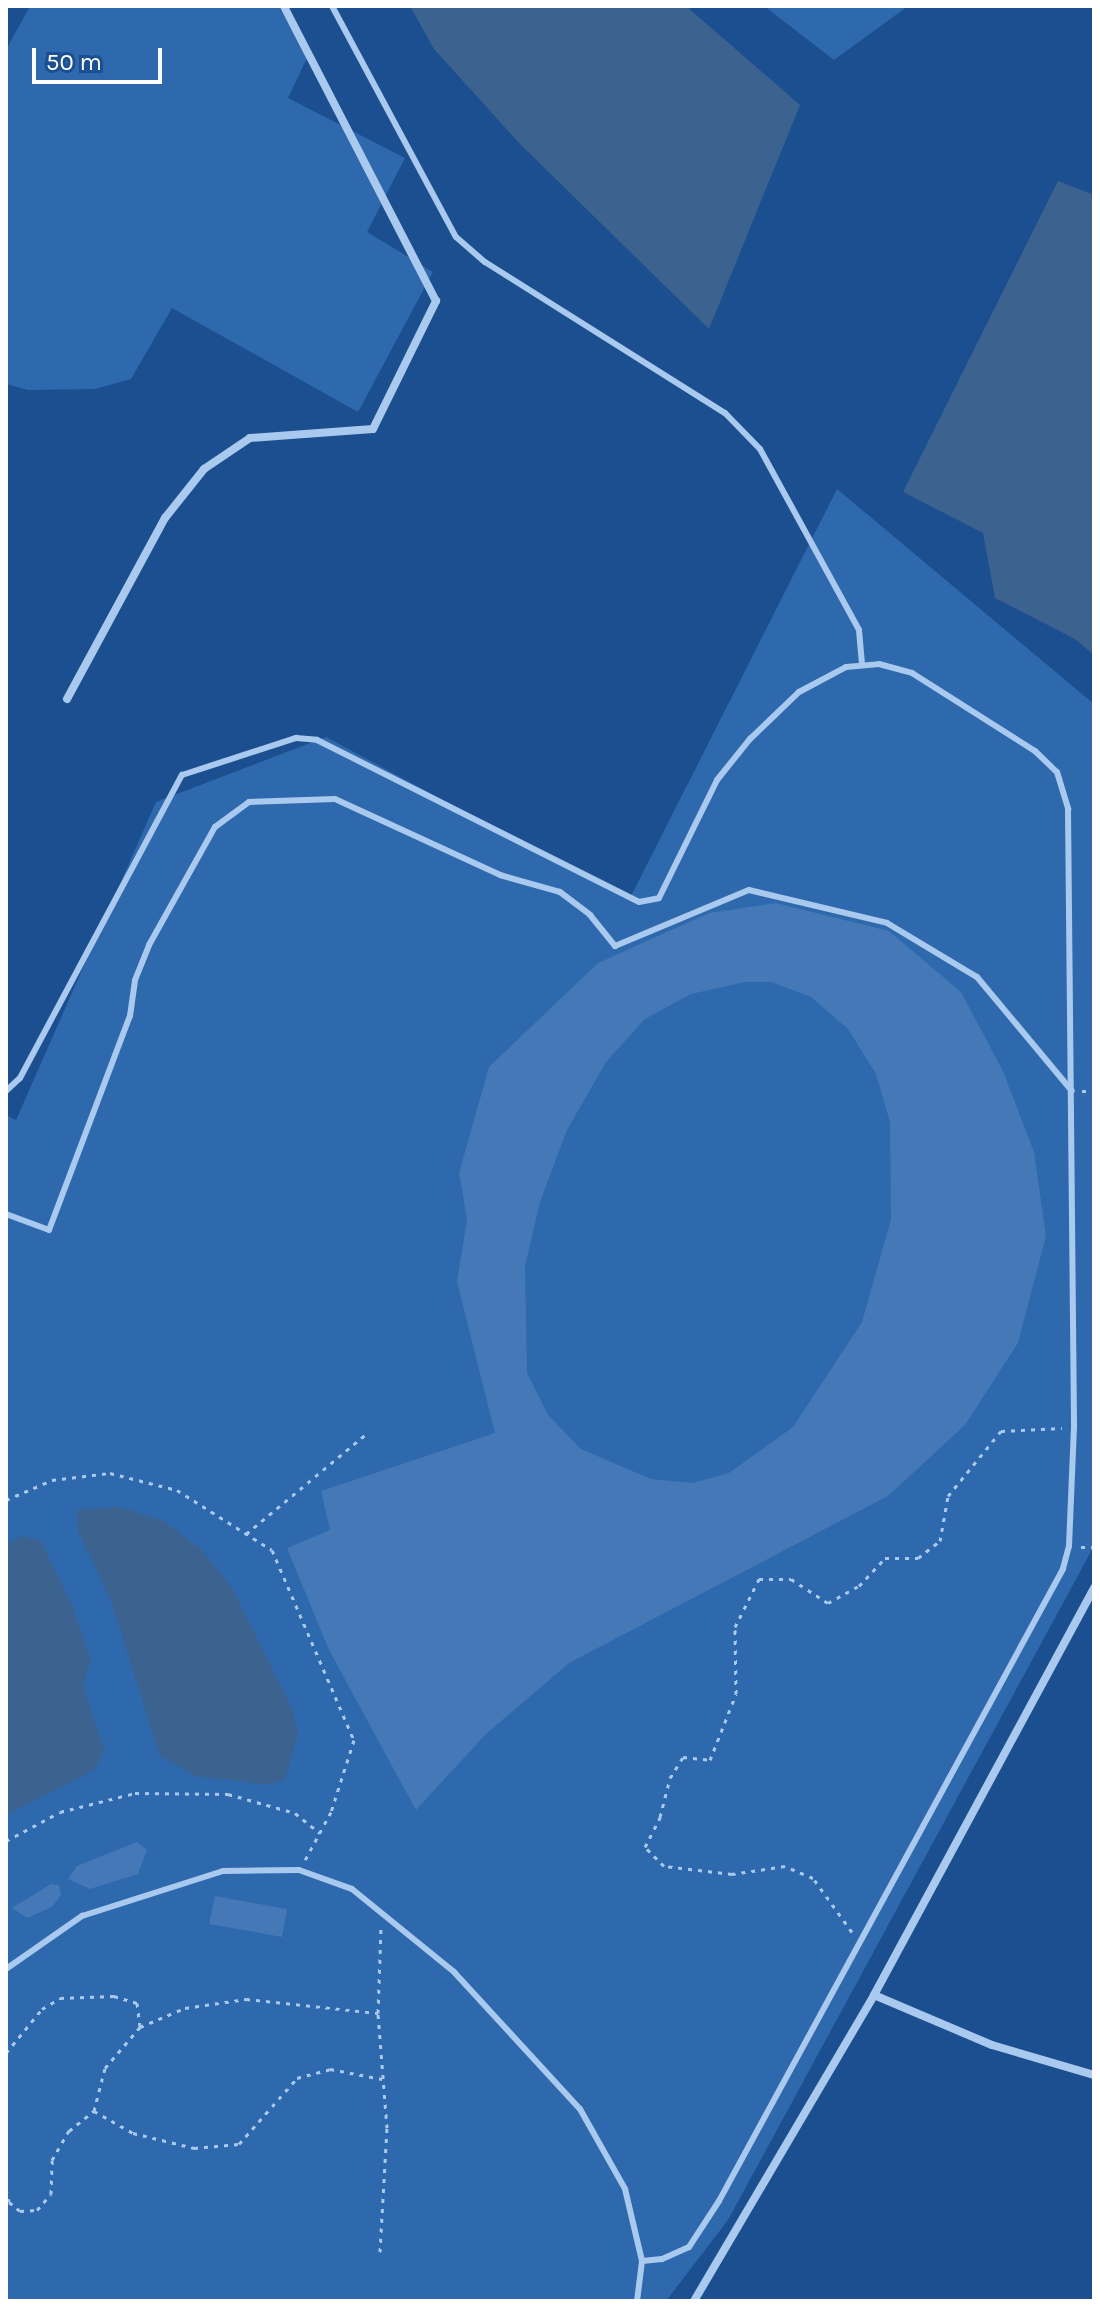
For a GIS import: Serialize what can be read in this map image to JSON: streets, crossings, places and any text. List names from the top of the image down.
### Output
{
  "scale_bar": "50 m"
}
